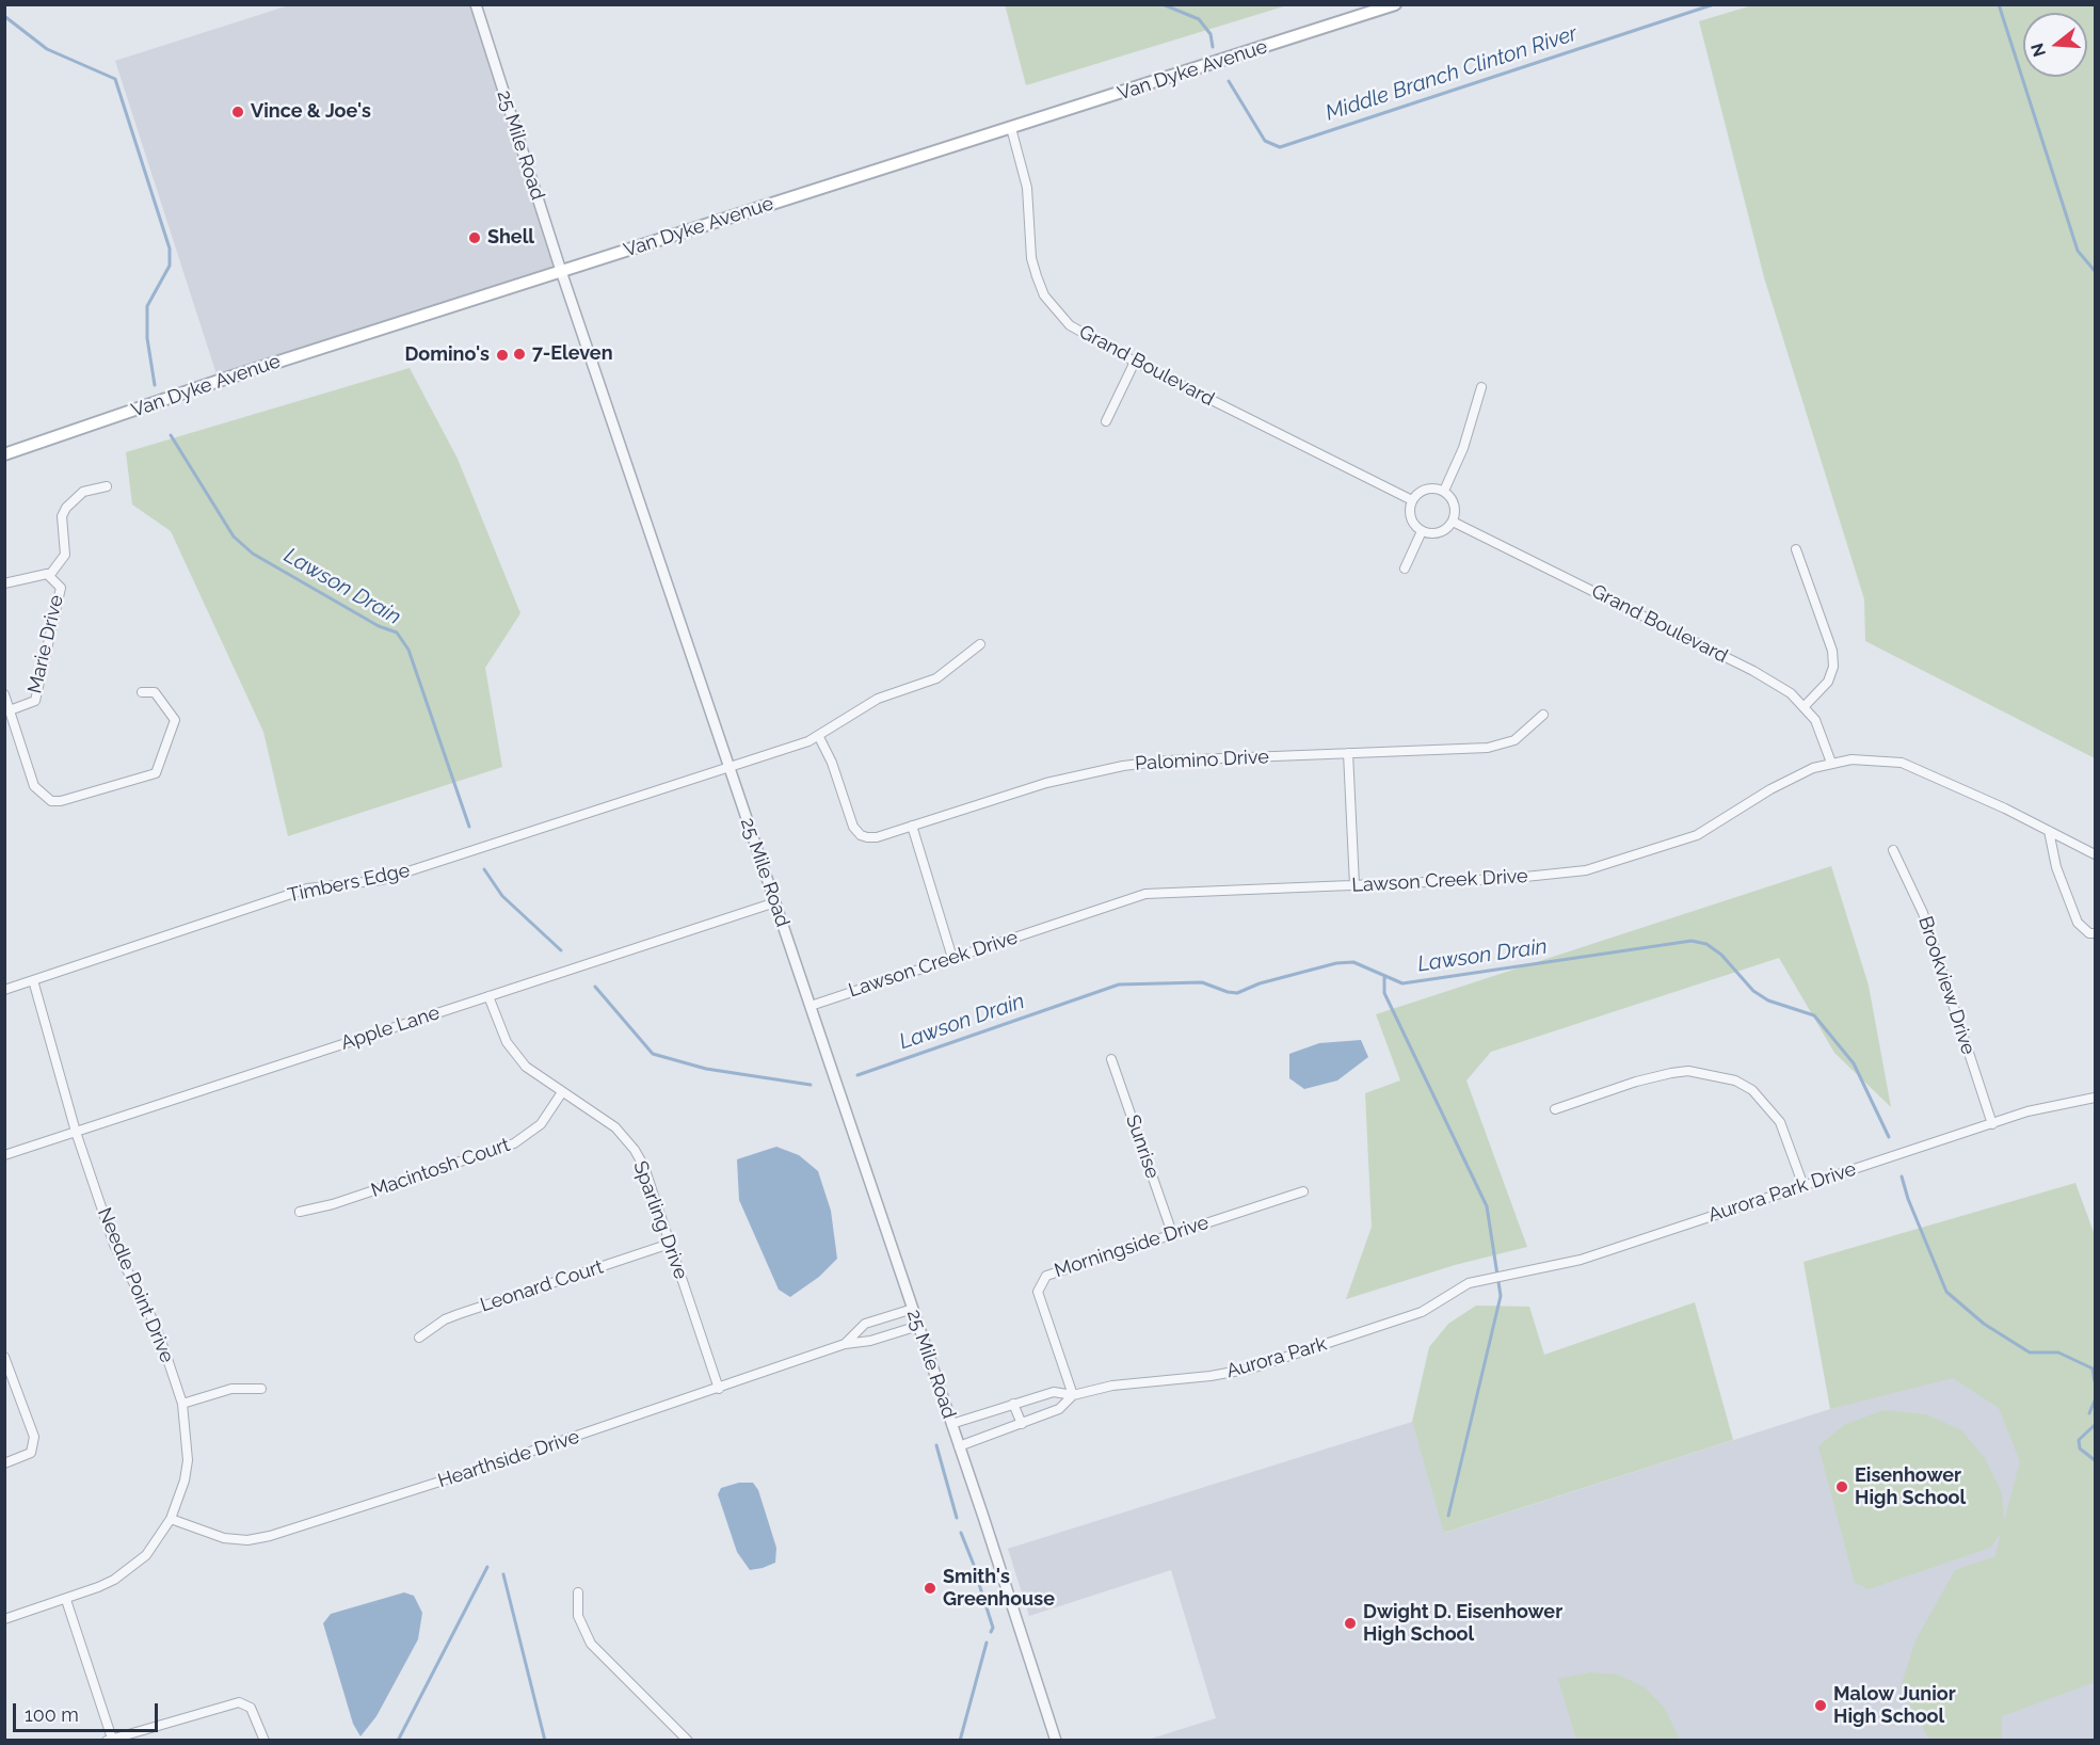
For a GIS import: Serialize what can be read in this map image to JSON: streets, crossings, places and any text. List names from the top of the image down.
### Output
{
  "streets": {
    "main road": ["Van Dyke Avenue"],
    "street": [
      "25 Mile Road",
      "Grand Boulevard",
      "Marie Drive",
      "Palomino Drive",
      "Lawson Creek Drive",
      "Timbers Edge",
      "Brookview Drive",
      "Apple Lane",
      "Sunrise",
      "Macintosh Court",
      "Aurora Park Drive",
      "Sparling Drive",
      "Morningside Drive",
      "Needle Point Drive",
      "Leonard Court",
      "Aurora Park",
      "Hearthside Drive"
    ]
  },
  "crossings": [
    ["Van Dyke Avenue", "25 Mile Road"],
    ["Van Dyke Avenue", "Grand Boulevard"],
    ["25 Mile Road", "Lawson Creek Drive"],
    ["25 Mile Road", "Timbers Edge"],
    ["25 Mile Road", "Apple Lane"],
    ["25 Mile Road", "Aurora Park"],
    ["25 Mile Road", "Hearthside Drive"],
    ["Grand Boulevard", "Lawson Creek Drive"],
    ["Palomino Drive", "Timbers Edge"],
    ["Timbers Edge", "Needle Point Drive"],
    ["Brookview Drive", "Aurora Park Drive"],
    ["Apple Lane", "Sparling Drive"],
    ["Apple Lane", "Needle Point Drive"],
    ["Sunrise", "Morningside Drive"],
    ["Macintosh Court", "Sparling Drive"],
    ["Aurora Park Drive", "Aurora Park"],
    ["Sparling Drive", "Leonard Court"],
    ["Sparling Drive", "Hearthside Drive"],
    ["Morningside Drive", "Aurora Park"],
    ["Needle Point Drive", "Hearthside Drive"]
  ],
  "water": ["Middle Branch Clinton River", "Lawson Drain"],
  "places": [
    "Vince & Joe's",
    "Shell",
    "7-Eleven",
    "Domino's",
    "Eisenhower High School",
    "Smith's Greenhouse",
    "Dwight D. Eisenhower High School",
    "Malow Junior High School"
  ],
  "scale_bar": "100 m",
  "north": "left"
}
